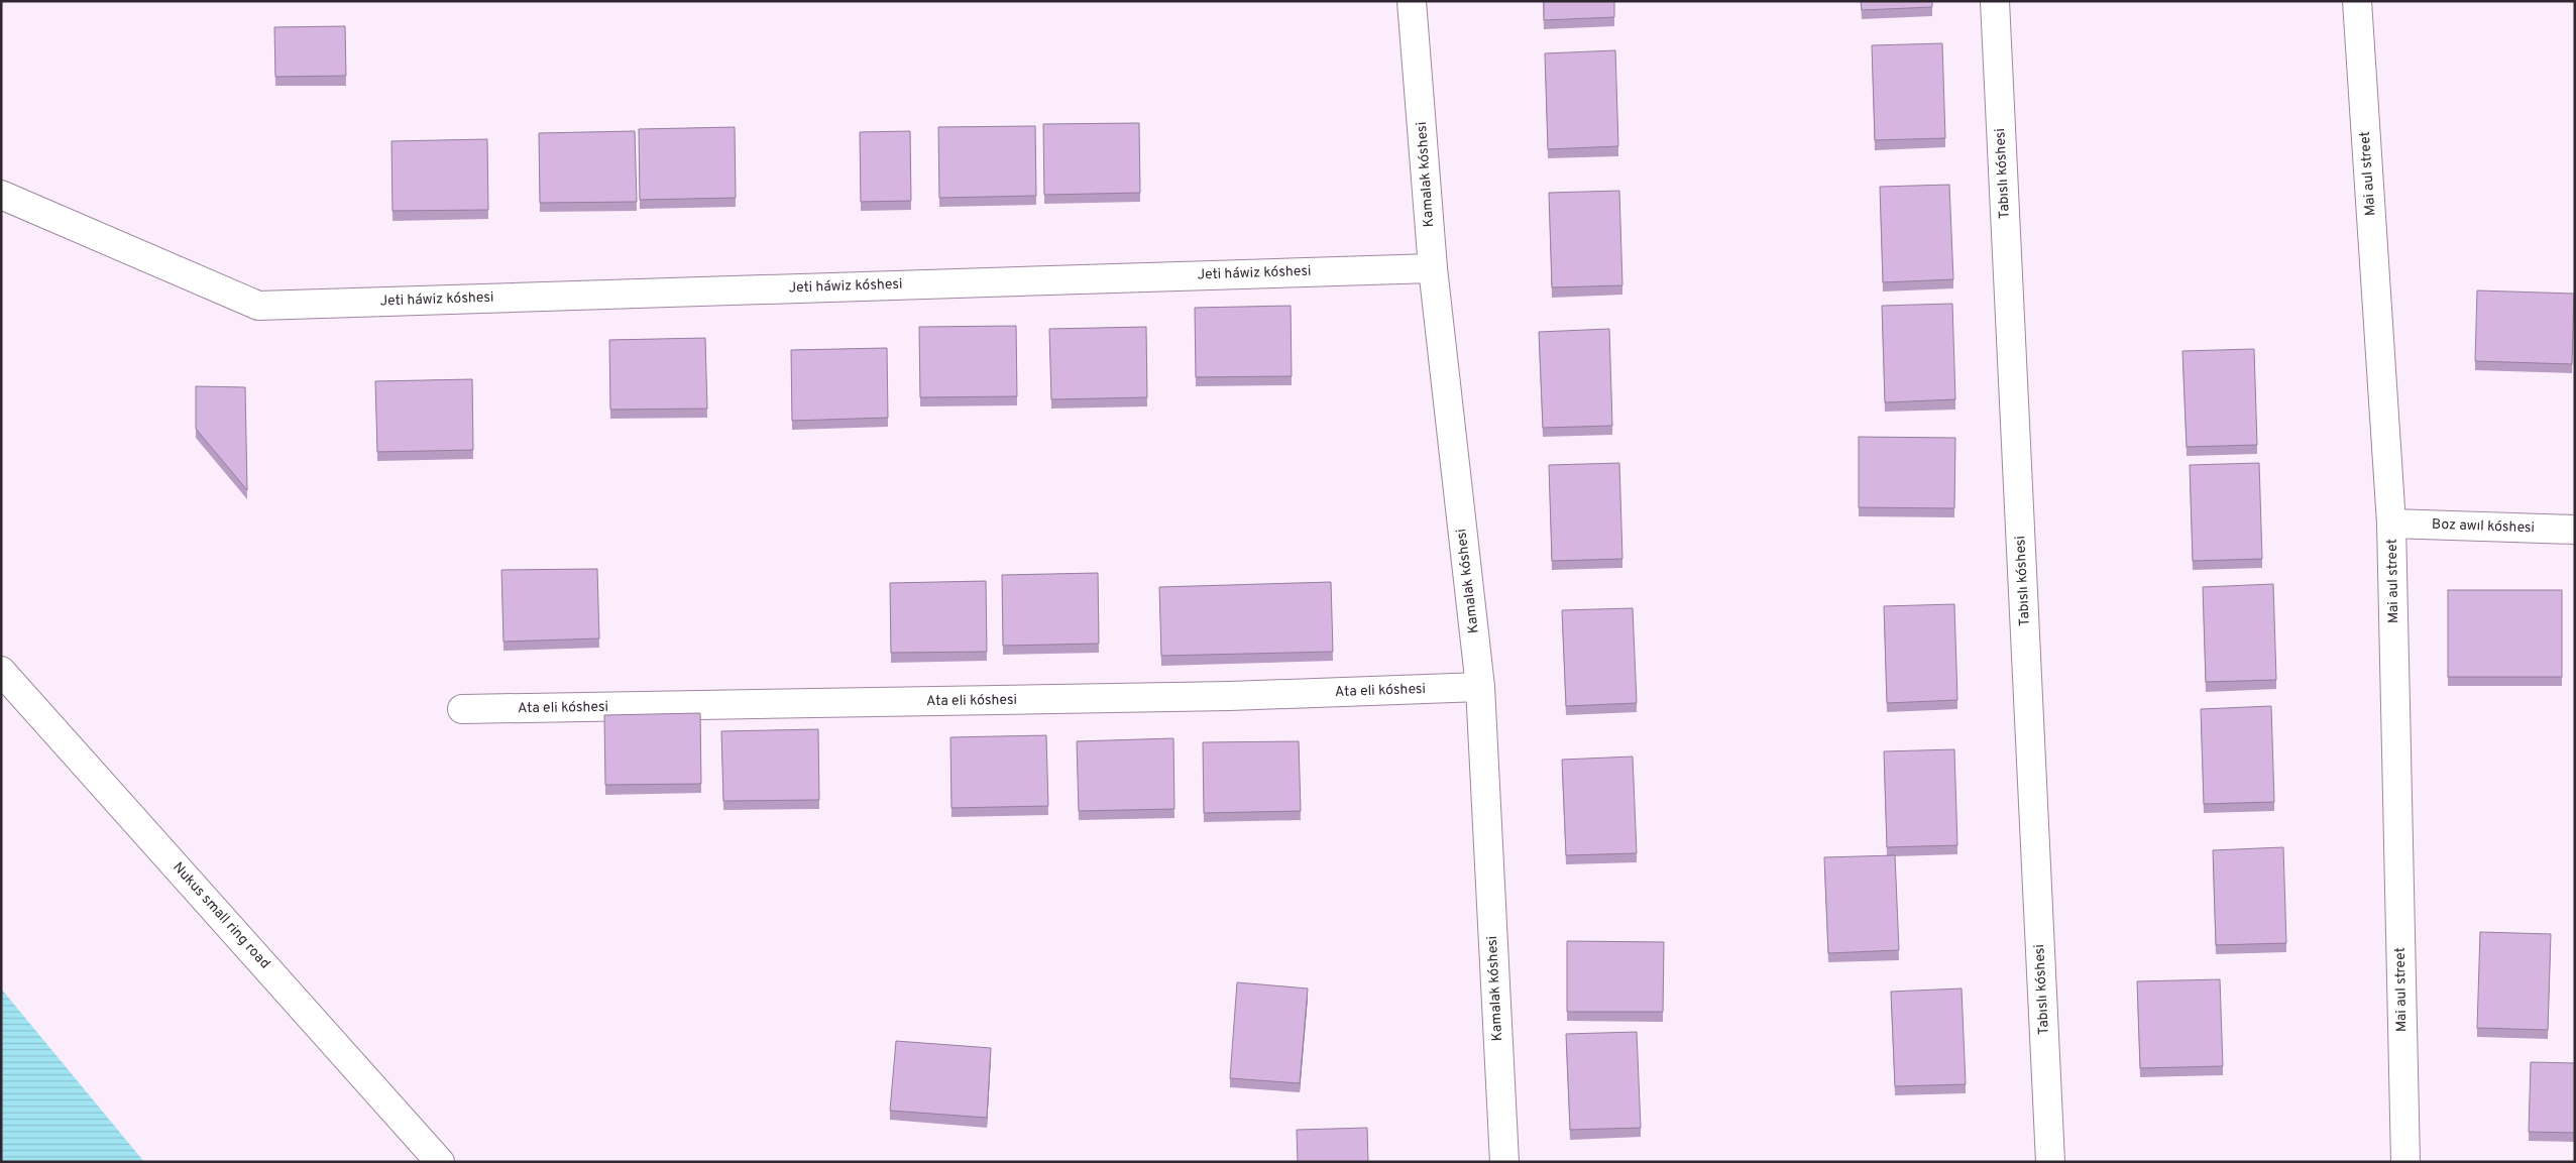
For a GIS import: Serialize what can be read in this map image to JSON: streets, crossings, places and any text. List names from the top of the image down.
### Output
{
  "streets": {
    "street": [
      "Tabıslı kóshesi",
      "Mai aul street",
      "Kamalak kóshesi",
      "Jeti háwiz kóshesi",
      "Boz awıl kóshesi",
      "Ata eli kóshesi",
      "Nukus small ring road"
    ]
  },
  "crossings": [
    ["Mai aul street", "Boz awıl kóshesi"],
    ["Kamalak kóshesi", "Jeti háwiz kóshesi"],
    ["Kamalak kóshesi", "Ata eli kóshesi"]
  ]
}
